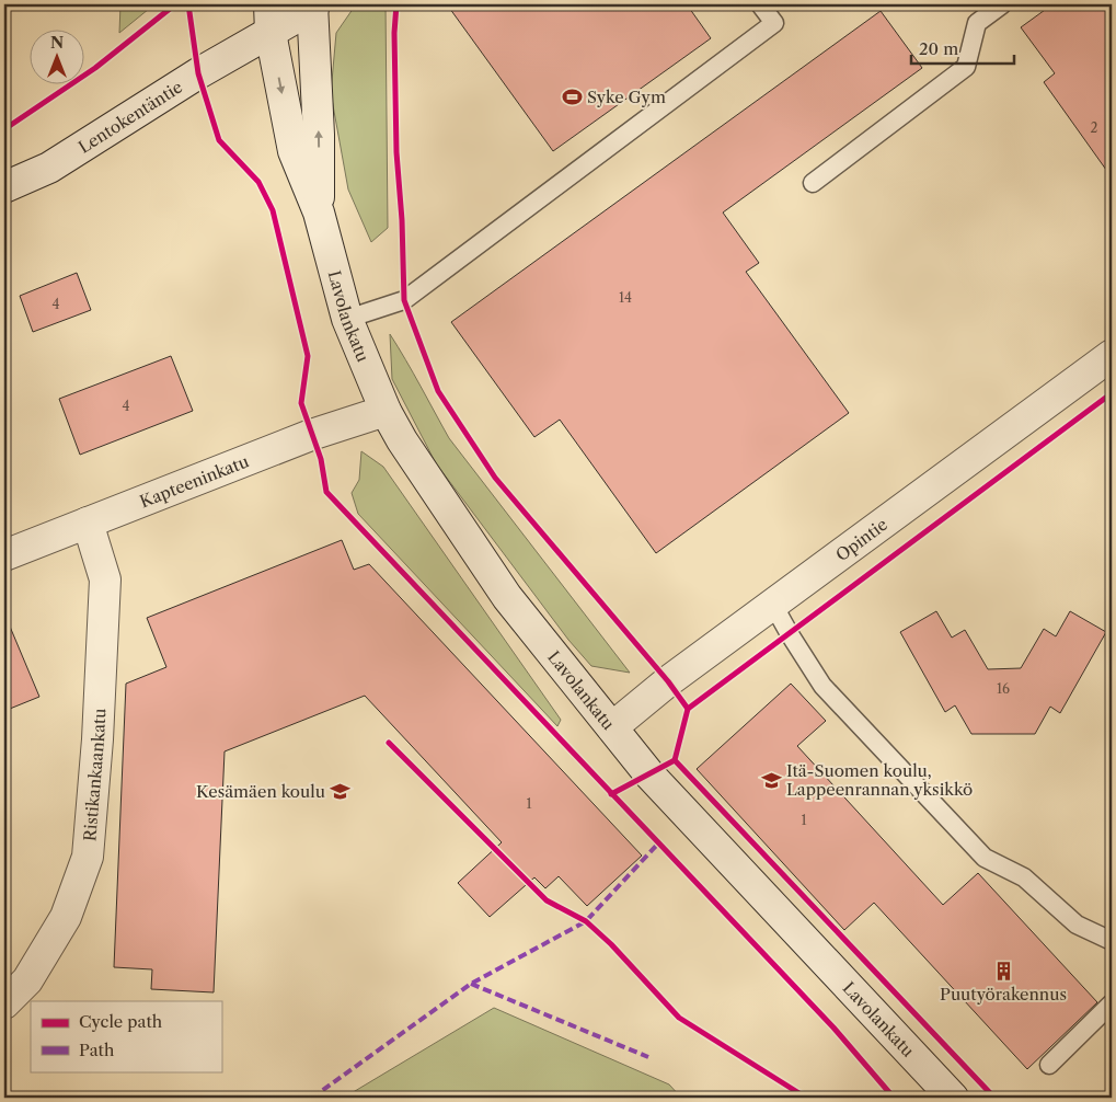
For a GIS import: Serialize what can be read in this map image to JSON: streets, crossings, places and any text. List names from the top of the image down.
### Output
{
  "streets": {
    "street": [
      "Lentokentäntie",
      "Lavolankatu",
      "Kapteeninkatu",
      "Opintie",
      "Ristikankaankatu"
    ]
  },
  "crossings": [
    ["Lentokentäntie", "Lavolankatu"],
    ["Lavolankatu", "Kapteeninkatu"],
    ["Lavolankatu", "Opintie"],
    ["Kapteeninkatu", "Ristikankaankatu"]
  ],
  "places": {
    "sports": ["Syke Gym"],
    "school or university": ["Itä-Suomen koulu, Lappeenrannan yksikkö", "Kesämäen koulu"],
    "building": ["Puutyörakennus"]
  },
  "house_numbers": [
    "2",
    "14",
    "4",
    "4",
    "16",
    "1",
    "1"
  ],
  "legend": ["Cycle path", "Path"],
  "scale_bar": "20 m",
  "north": "top"
}
